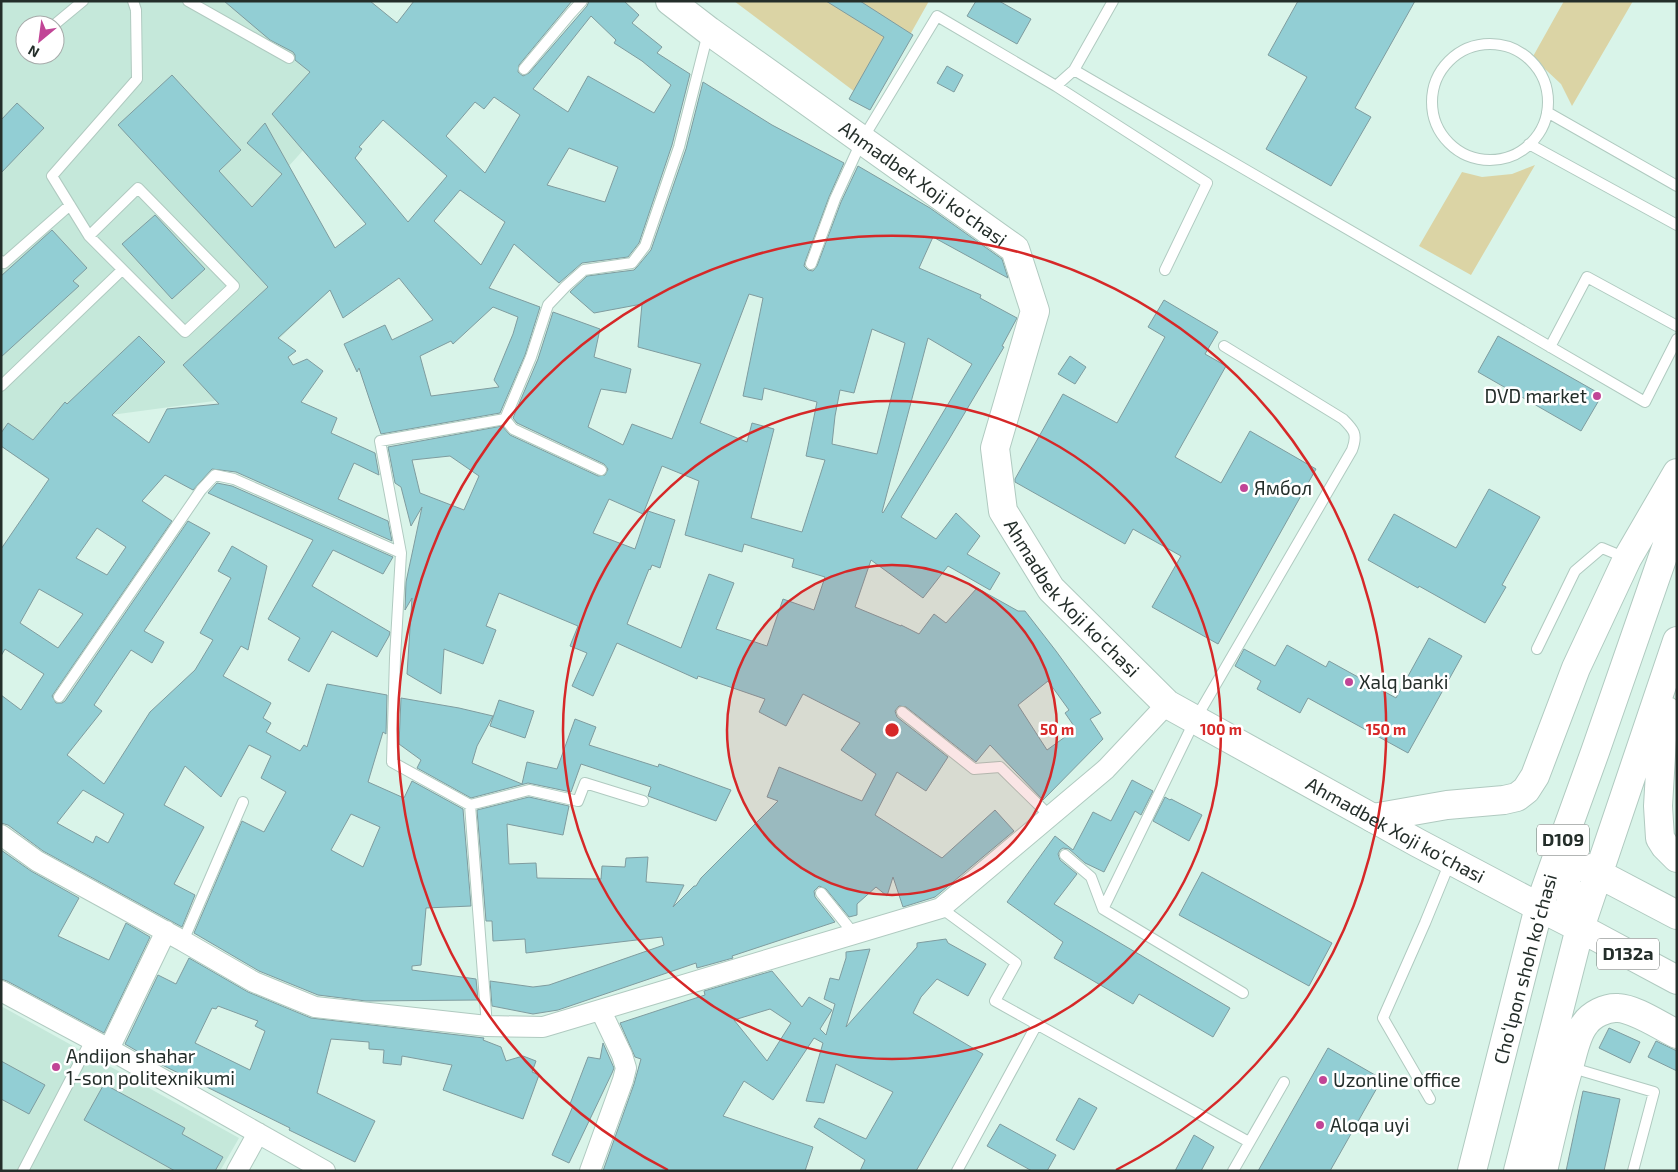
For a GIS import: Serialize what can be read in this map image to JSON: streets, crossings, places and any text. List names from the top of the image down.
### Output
{
  "streets": {
    "main road": [
      "Ahmadbek Xoji ko'chasi",
      "D109",
      "D132a",
      "Choʻlpon shoh koʻchasi"
    ]
  },
  "crossings": [
    ["Ahmadbek Xoji ko'chasi", "D109"],
    ["Ahmadbek Xoji ko'chasi", "D132a"],
    ["Ahmadbek Xoji ko'chasi", "Choʻlpon shoh koʻchasi"],
    ["D109", "D132a"]
  ],
  "places": [
    "DVD market",
    "Ямбол",
    "Xalq banki",
    "Andijon shahar 1-son politexnikumi",
    "Uzonline office",
    "Aloqa uyi"
  ],
  "north": "bottom left",
  "rings": ["50 m", "100 m", "150 m"]
}
